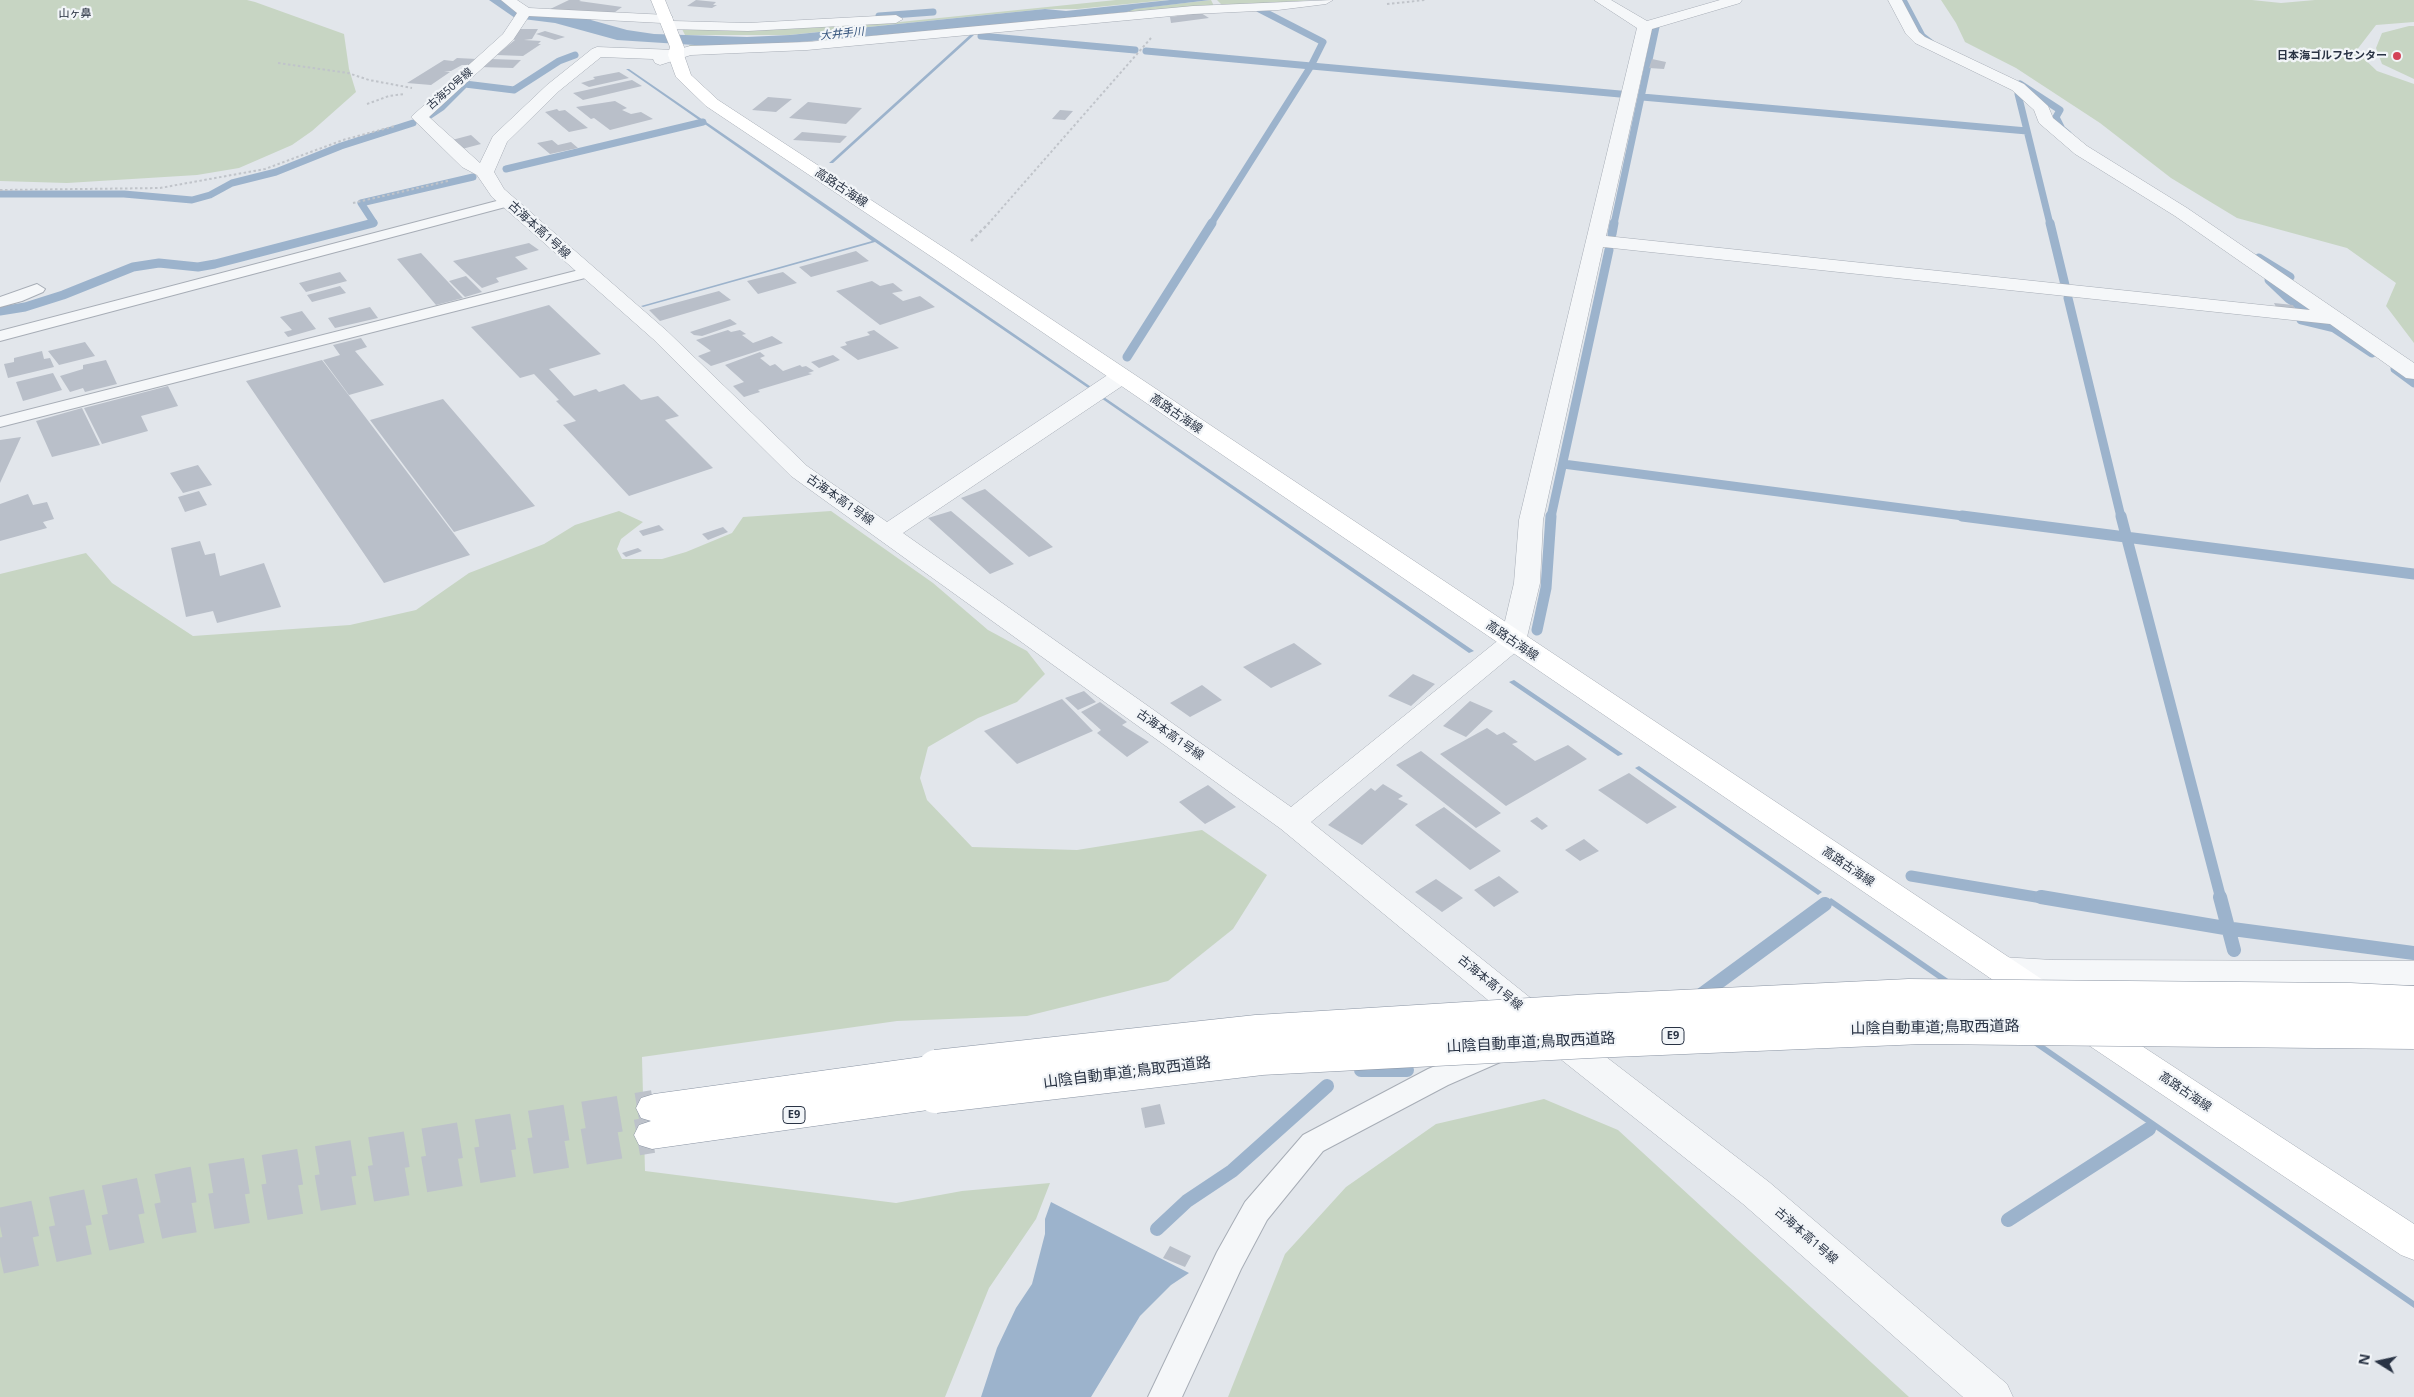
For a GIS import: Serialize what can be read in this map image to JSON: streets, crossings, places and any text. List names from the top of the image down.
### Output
{
  "streets": {
    "main road": ["高路古海線", "山陰自動車道;鳥取西道路", "E9"],
    "street": ["古海50号線", "古海本高1号線"]
  },
  "crossings": [
    ["古海50号線", "古海本高1号線"]
  ],
  "districts": ["山ヶ鼻"],
  "water": ["大井手川"],
  "places": ["日本海ゴルフセンター"],
  "north": "left"
}
